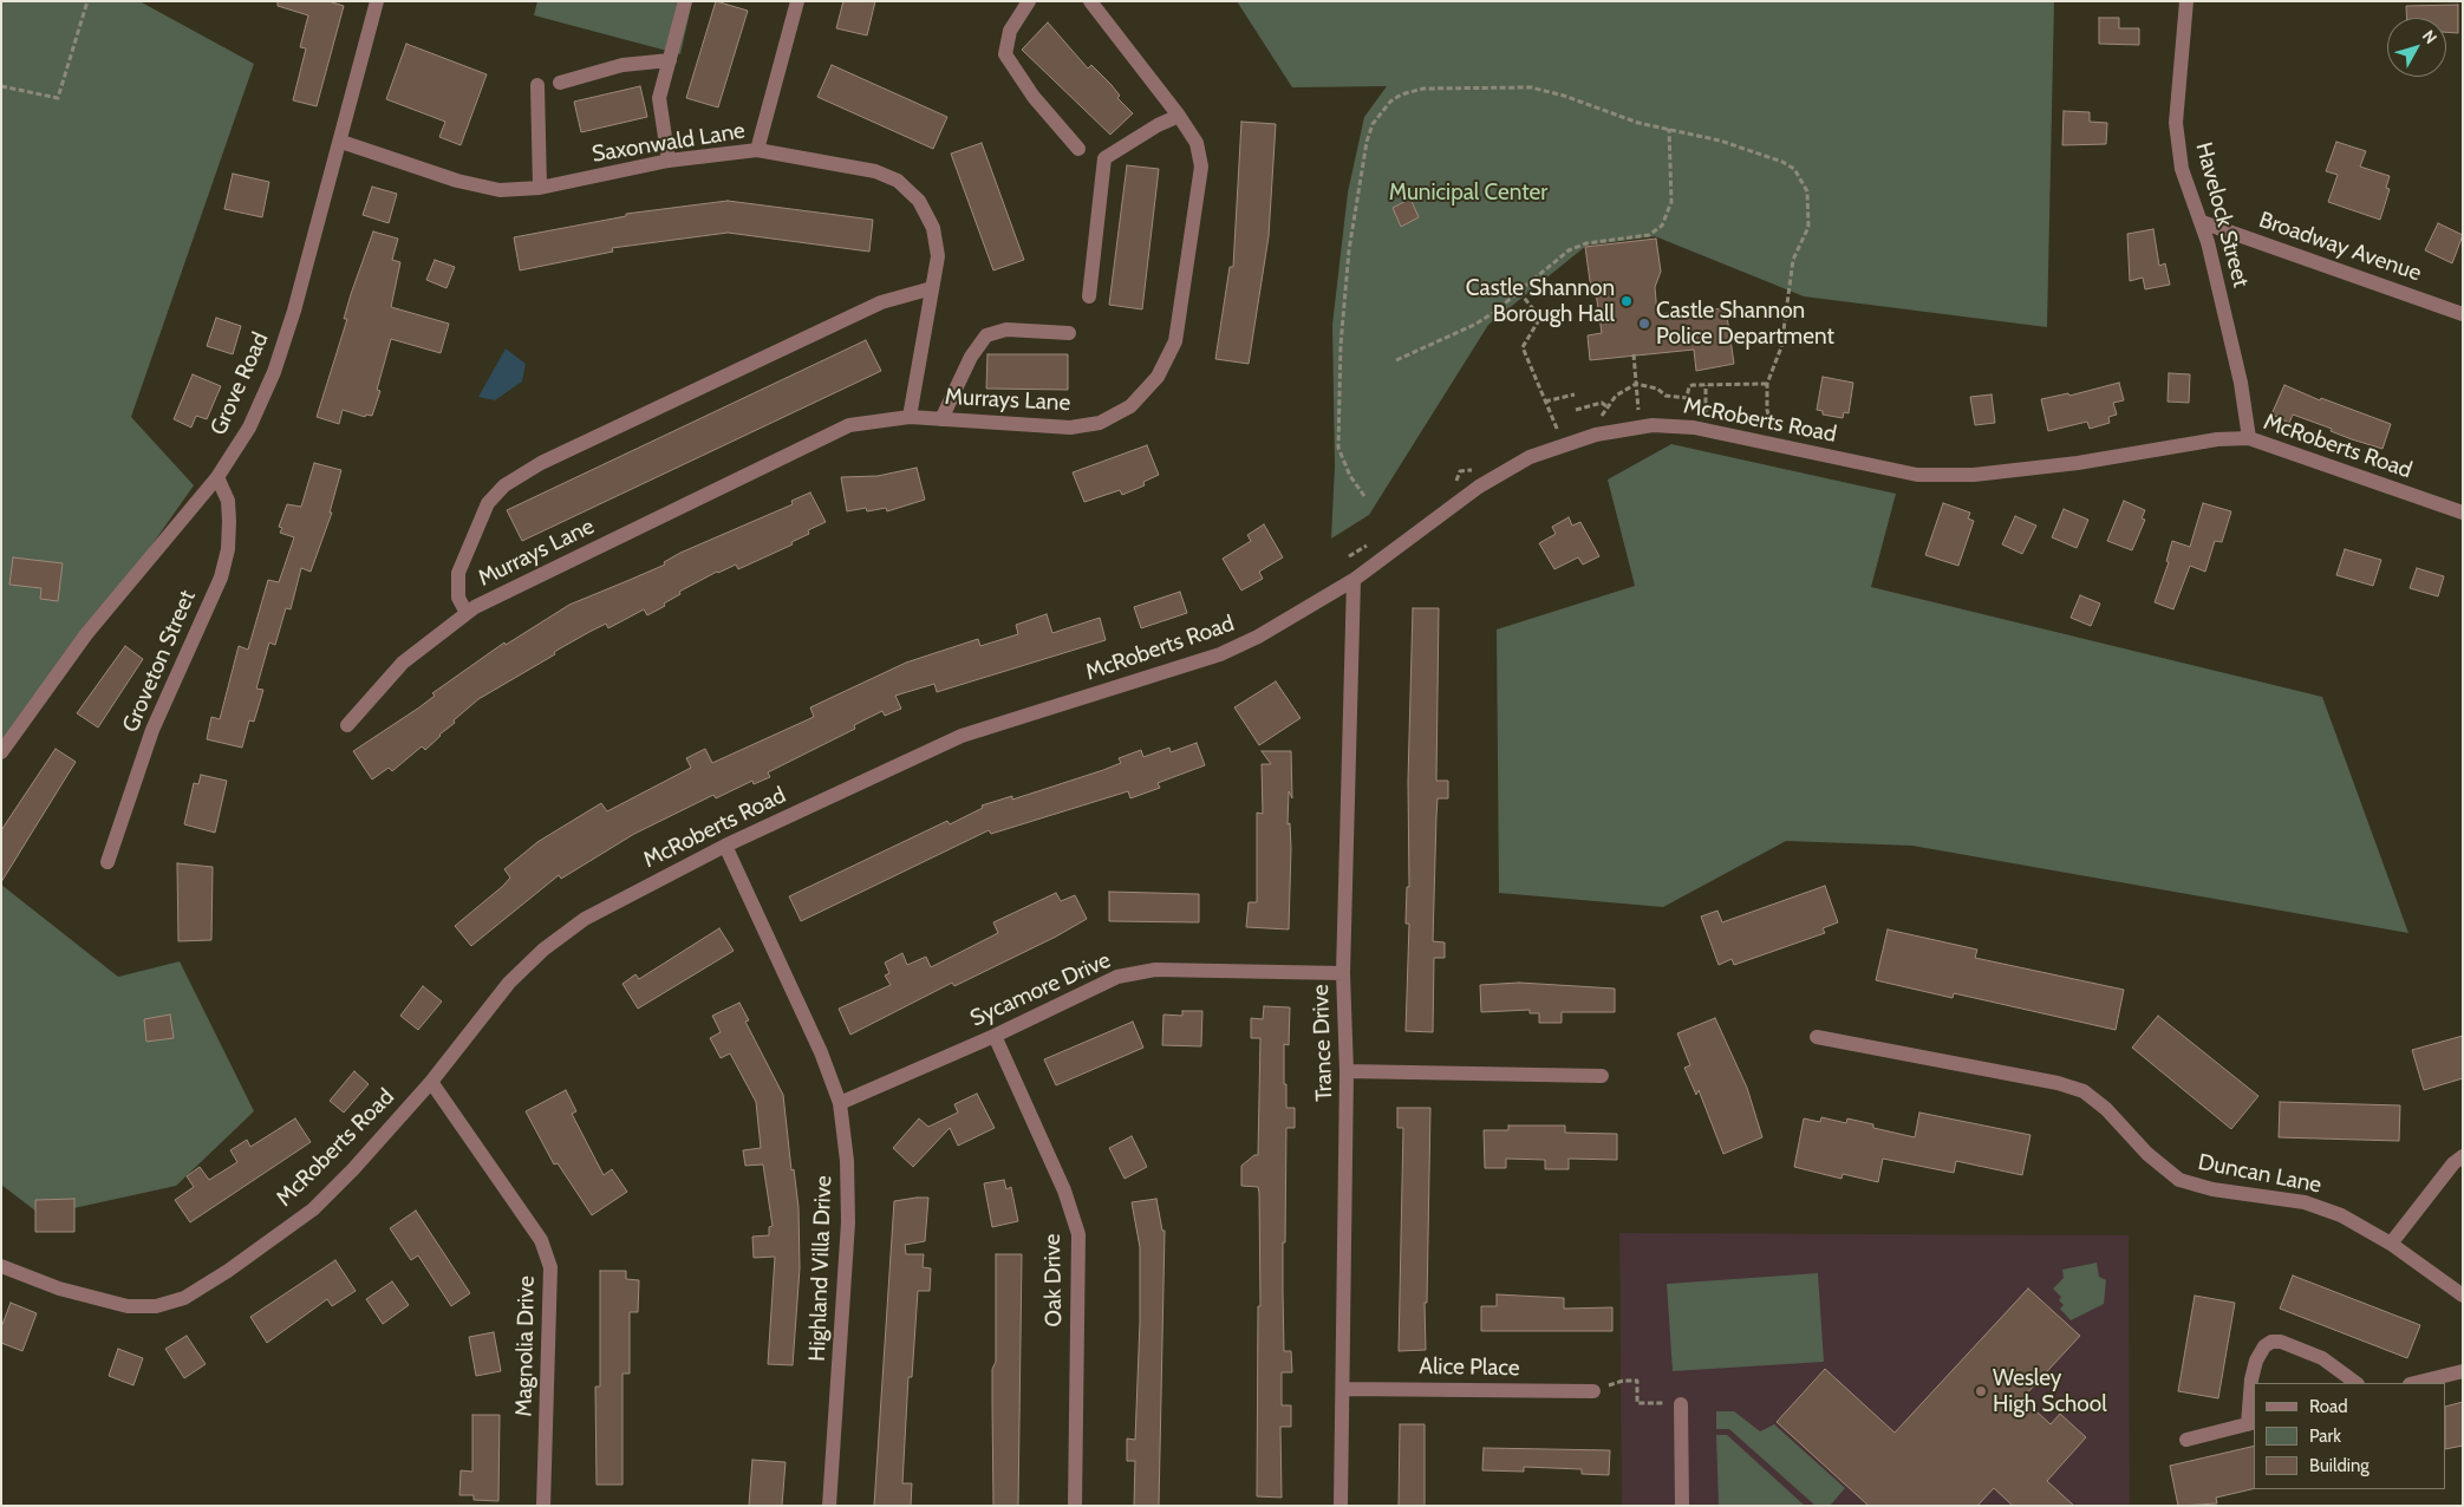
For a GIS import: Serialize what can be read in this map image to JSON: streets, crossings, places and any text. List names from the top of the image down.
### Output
{
  "streets": {
    "street": [
      "Saxonwald Lane",
      "Havelock Street",
      "Broadway Avenue",
      "Grove Road",
      "Murrays Lane",
      "McRoberts Road",
      "Groveton Street",
      "Sycamore Drive",
      "Trance Drive",
      "Duncan Lane",
      "Highland Villa Drive",
      "Oak Drive",
      "Magnolia Drive",
      "Alice Place"
    ]
  },
  "crossings": [
    ["Saxonwald Lane", "Grove Road"],
    ["Saxonwald Lane", "Murrays Lane"],
    ["Havelock Street", "Broadway Avenue"],
    ["Havelock Street", "McRoberts Road"],
    ["Grove Road", "Groveton Street"],
    ["McRoberts Road", "Trance Drive"],
    ["McRoberts Road", "Highland Villa Drive"],
    ["McRoberts Road", "Magnolia Drive"],
    ["Sycamore Drive", "Trance Drive"],
    ["Sycamore Drive", "Highland Villa Drive"],
    ["Sycamore Drive", "Oak Drive"],
    ["Trance Drive", "Alice Place"]
  ],
  "parks": ["Municipal Center"],
  "places": ["Castle Shannon Borough Hall", "Castle Shannon Police Department", "Wesley High School"],
  "legend": ["Road", "Park", "Building"],
  "north": "top right"
}
